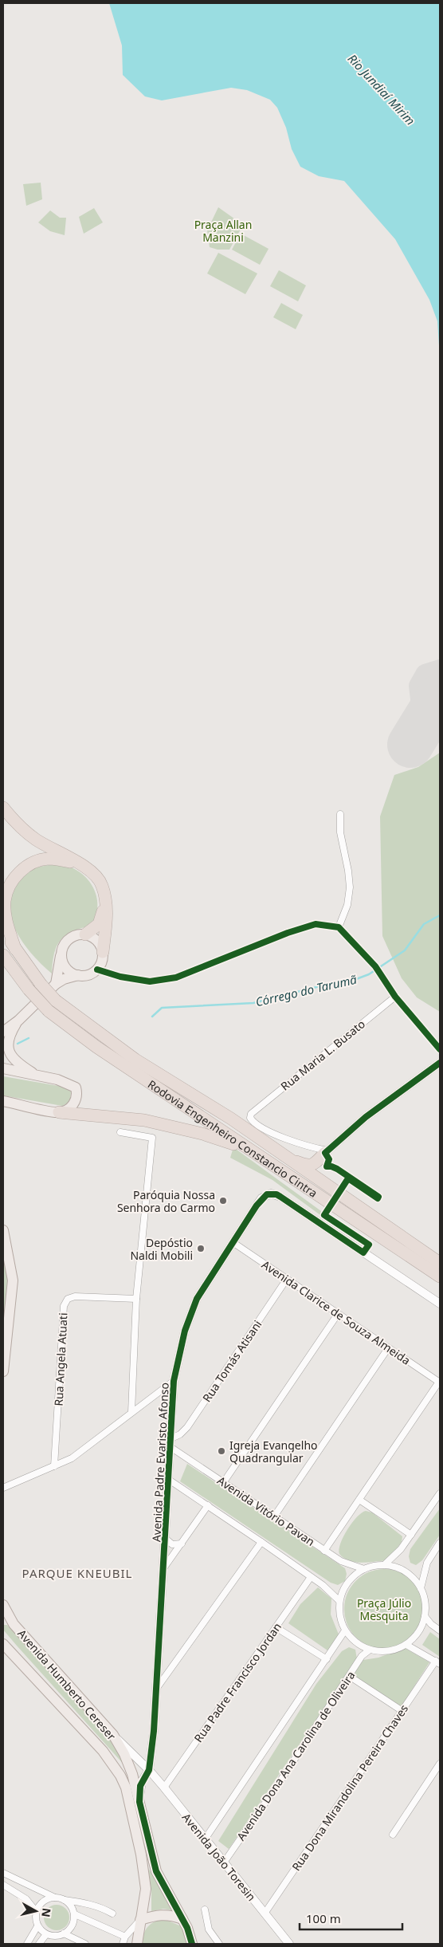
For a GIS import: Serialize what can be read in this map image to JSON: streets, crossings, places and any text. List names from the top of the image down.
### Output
{
  "streets": {
    "highway": ["Rodovia Engenheiro Constancio Cintra"],
    "main road": ["Avenida Humberto Cereser"],
    "street": [
      "Rua Maria L. Busato",
      "Avenida Clarice de Souza Almeida",
      "Rua Angela Atuati",
      "Rua Tomás Atisani",
      "Avenida Padre Evaristo Afonso",
      "Avenida Vitório Pavan",
      "Rua Padre Francisco Jordan",
      "Avenida Dona Ana Carolina de Oliveira",
      "Rua Dona Mirandolina Pereira Chaves",
      "Avenida João Toresin"
    ]
  },
  "crossings": [
    ["Avenida Clarice de Souza Almeida", "Rua Tomás Atisani"],
    ["Avenida Clarice de Souza Almeida", "Avenida Padre Evaristo Afonso"],
    ["Rua Tomás Atisani", "Avenida Padre Evaristo Afonso"],
    ["Avenida Padre Evaristo Afonso", "Avenida Vitório Pavan"],
    ["Avenida Padre Evaristo Afonso", "Avenida João Toresin"],
    ["Avenida Vitório Pavan", "Avenida Dona Ana Carolina de Oliveira"],
    ["Rua Padre Francisco Jordan", "Avenida João Toresin"],
    ["Avenida Humberto Cereser", "Avenida João Toresin"],
    ["Avenida Dona Ana Carolina de Oliveira", "Avenida João Toresin"],
    ["Rua Dona Mirandolina Pereira Chaves", "Avenida João Toresin"]
  ],
  "districts": ["PARQUE KNEUBIL"],
  "water": ["Rio Jundiaí Mirim", "Córrego do Tarumã"],
  "parks": ["Praça Allan Manzini", "Praça Júlio Mesquita"],
  "places": ["Paróquia Nossa Senhora do Carmo", "Depóstio Naldi Mobili", "Igreja Evangelho Quadrangular"],
  "scale_bar": "100 m",
  "north": "right"
}
